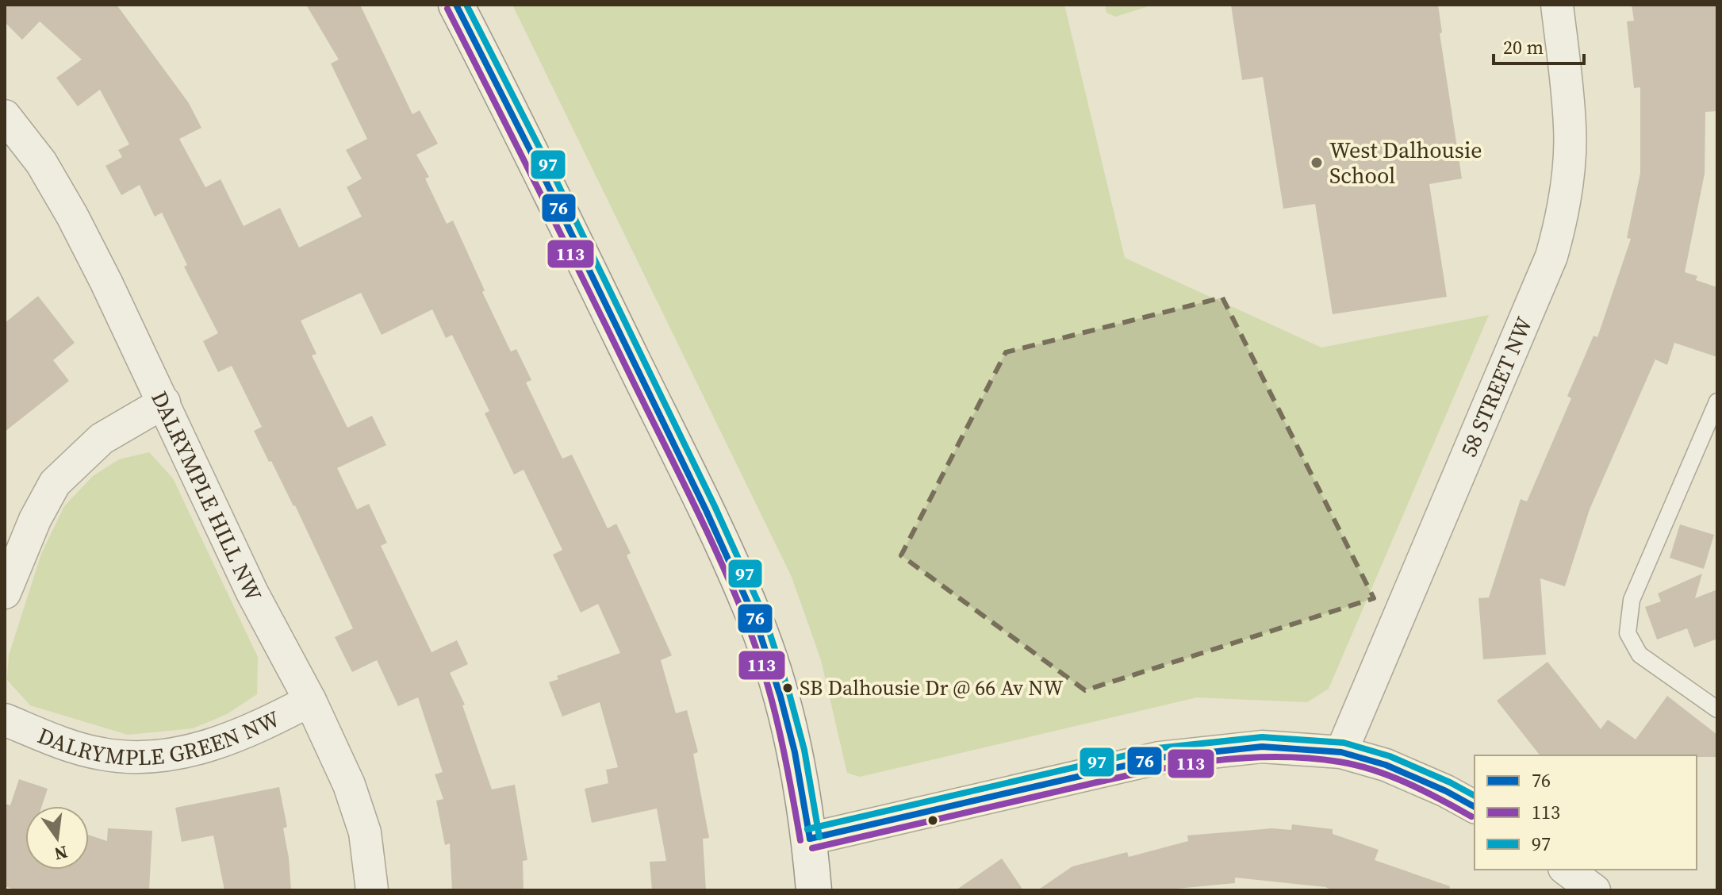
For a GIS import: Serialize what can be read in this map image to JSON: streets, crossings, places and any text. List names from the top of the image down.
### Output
{
  "streets": {
    "street": ["58 STREET NW", "DALRYMPLE HILL NW", "DALRYMPLE GREEN NW"]
  },
  "crossings": [
    ["DALRYMPLE HILL NW", "DALRYMPLE GREEN NW"]
  ],
  "places": ["West Dalhousie School", "SB Dalhousie Dr @ 66 Av NW"],
  "lines": ["transit line 76", "transit line 97", "transit line 113"],
  "legend": ["76", "113", "97"],
  "scale_bar": "20 m",
  "north": "bottom"
}
